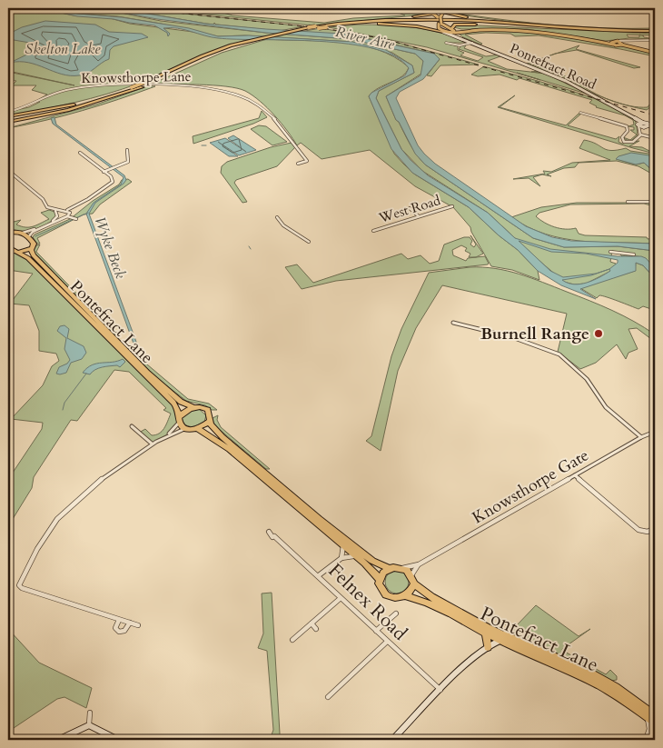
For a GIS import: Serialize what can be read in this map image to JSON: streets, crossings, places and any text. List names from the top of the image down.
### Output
{
  "streets": {
    "highway": ["Pontefract Lane"],
    "main road": ["Pontefract Road"],
    "street": [
      "Knowsthorpe Lane",
      "West Road",
      "Knowsthorpe Gate",
      "Felnex Road"
    ]
  },
  "crossings": [
    ["Pontefract Lane", "Knowsthorpe Gate"]
  ],
  "water": ["River Aire", "Skelton Lake", "Wyke Beck"],
  "places": ["Burnell Range"]
}
